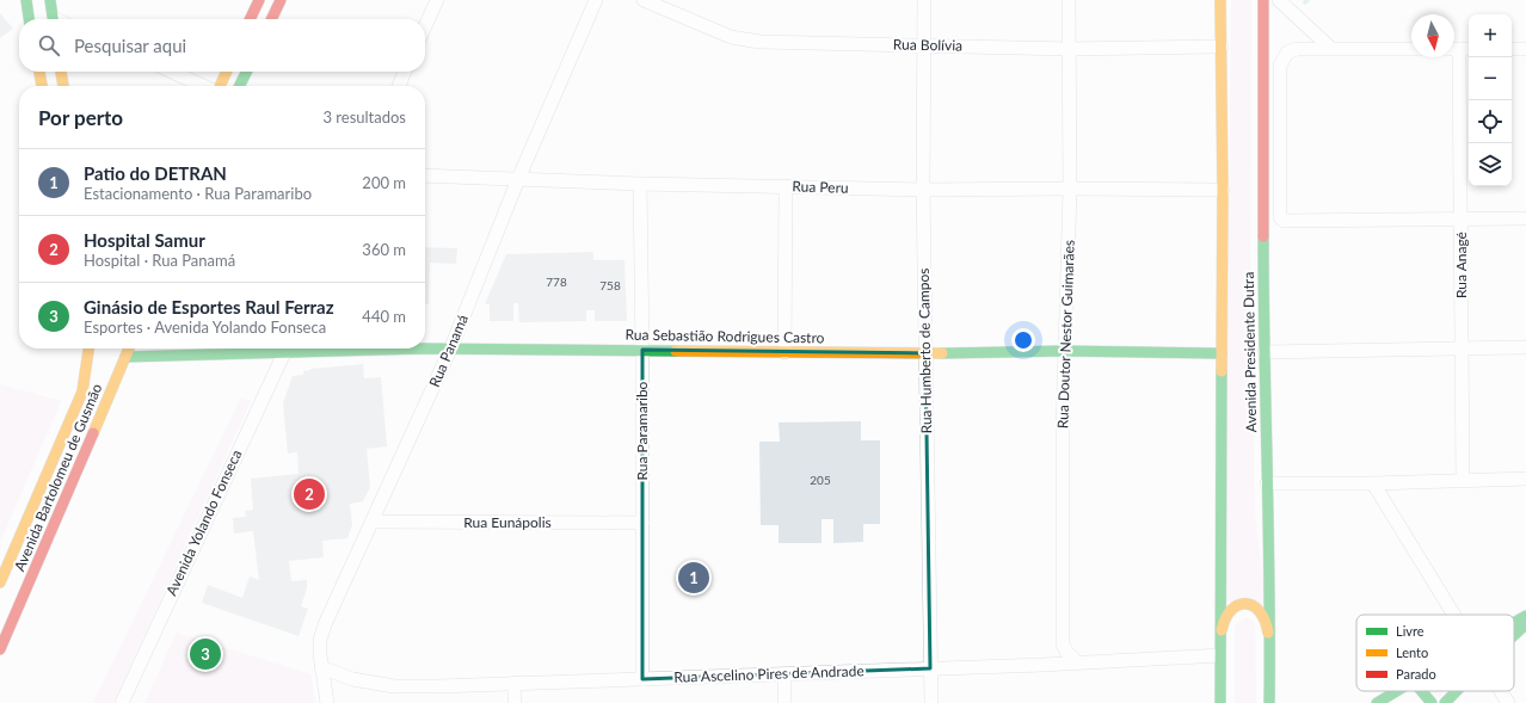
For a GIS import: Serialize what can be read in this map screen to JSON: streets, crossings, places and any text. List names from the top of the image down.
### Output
{
  "streets": {
    "main road": ["Rua Sebastião Rodrigues Castro", "Avenida Presidente Dutra", "Avenida Bartolomeu de Gusmão"],
    "street": [
      "Rua Bolívia",
      "Rua Peru",
      "Rua Anagé",
      "Rua Doutor Nestor Guimarães",
      "Rua Panamá",
      "Rua Humberto de Campos",
      "Rua Paramaribo",
      "Avenida Yolando Fonseca",
      "Rua Eunápolis",
      "Rua Ascelino Pires de Andrade"
    ]
  },
  "crossings": [
    ["Rua Bolívia", "Rua Doutor Nestor Guimarães"],
    ["Rua Bolívia", "Rua Humberto de Campos"],
    ["Rua Bolívia", "Avenida Presidente Dutra"],
    ["Rua Peru", "Rua Doutor Nestor Guimarães"],
    ["Rua Peru", "Rua Panamá"],
    ["Rua Peru", "Rua Humberto de Campos"],
    ["Rua Peru", "Avenida Presidente Dutra"],
    ["Rua Peru", "Rua Paramaribo"],
    ["Rua Doutor Nestor Guimarães", "Rua Sebastião Rodrigues Castro"],
    ["Rua Doutor Nestor Guimarães", "Rua Ascelino Pires de Andrade"],
    ["Rua Sebastião Rodrigues Castro", "Rua Panamá"],
    ["Rua Sebastião Rodrigues Castro", "Rua Humberto de Campos"],
    ["Rua Sebastião Rodrigues Castro", "Avenida Presidente Dutra"],
    ["Rua Sebastião Rodrigues Castro", "Rua Paramaribo"],
    ["Rua Sebastião Rodrigues Castro", "Avenida Bartolomeu de Gusmão"],
    ["Rua Panamá", "Rua Eunápolis"],
    ["Rua Panamá", "Rua Ascelino Pires de Andrade"],
    ["Rua Humberto de Campos", "Rua Ascelino Pires de Andrade"],
    ["Avenida Presidente Dutra", "Rua Ascelino Pires de Andrade"],
    ["Rua Paramaribo", "Rua Eunápolis"],
    ["Rua Paramaribo", "Rua Ascelino Pires de Andrade"]
  ],
  "house_numbers": ["778", "758", "205"],
  "legend": ["Livre", "Lento", "Parado"],
  "north": "bottom",
  "page": {
    "map_buttons": ["+", "−"],
    "search": "Pesquisar aqui",
    "heading": ["Por perto", "3 resultados"],
    "list": [
      {
        "mark": "1",
        "name": "Patio do DETRAN",
        "note": "Estacionamento · Rua Paramaribo",
        "value": "200 m"
      },
      {
        "mark": "2",
        "name": "Hospital Samur",
        "note": "Hospital · Rua Panamá",
        "value": "360 m"
      },
      {
        "mark": "3",
        "name": "Ginásio de Esportes Raul Ferraz",
        "note": "Esportes · Avenida Yolando Fonseca",
        "value": "440 m"
      }
    ],
    "pins": ["2", "1", "3"]
  }
}
